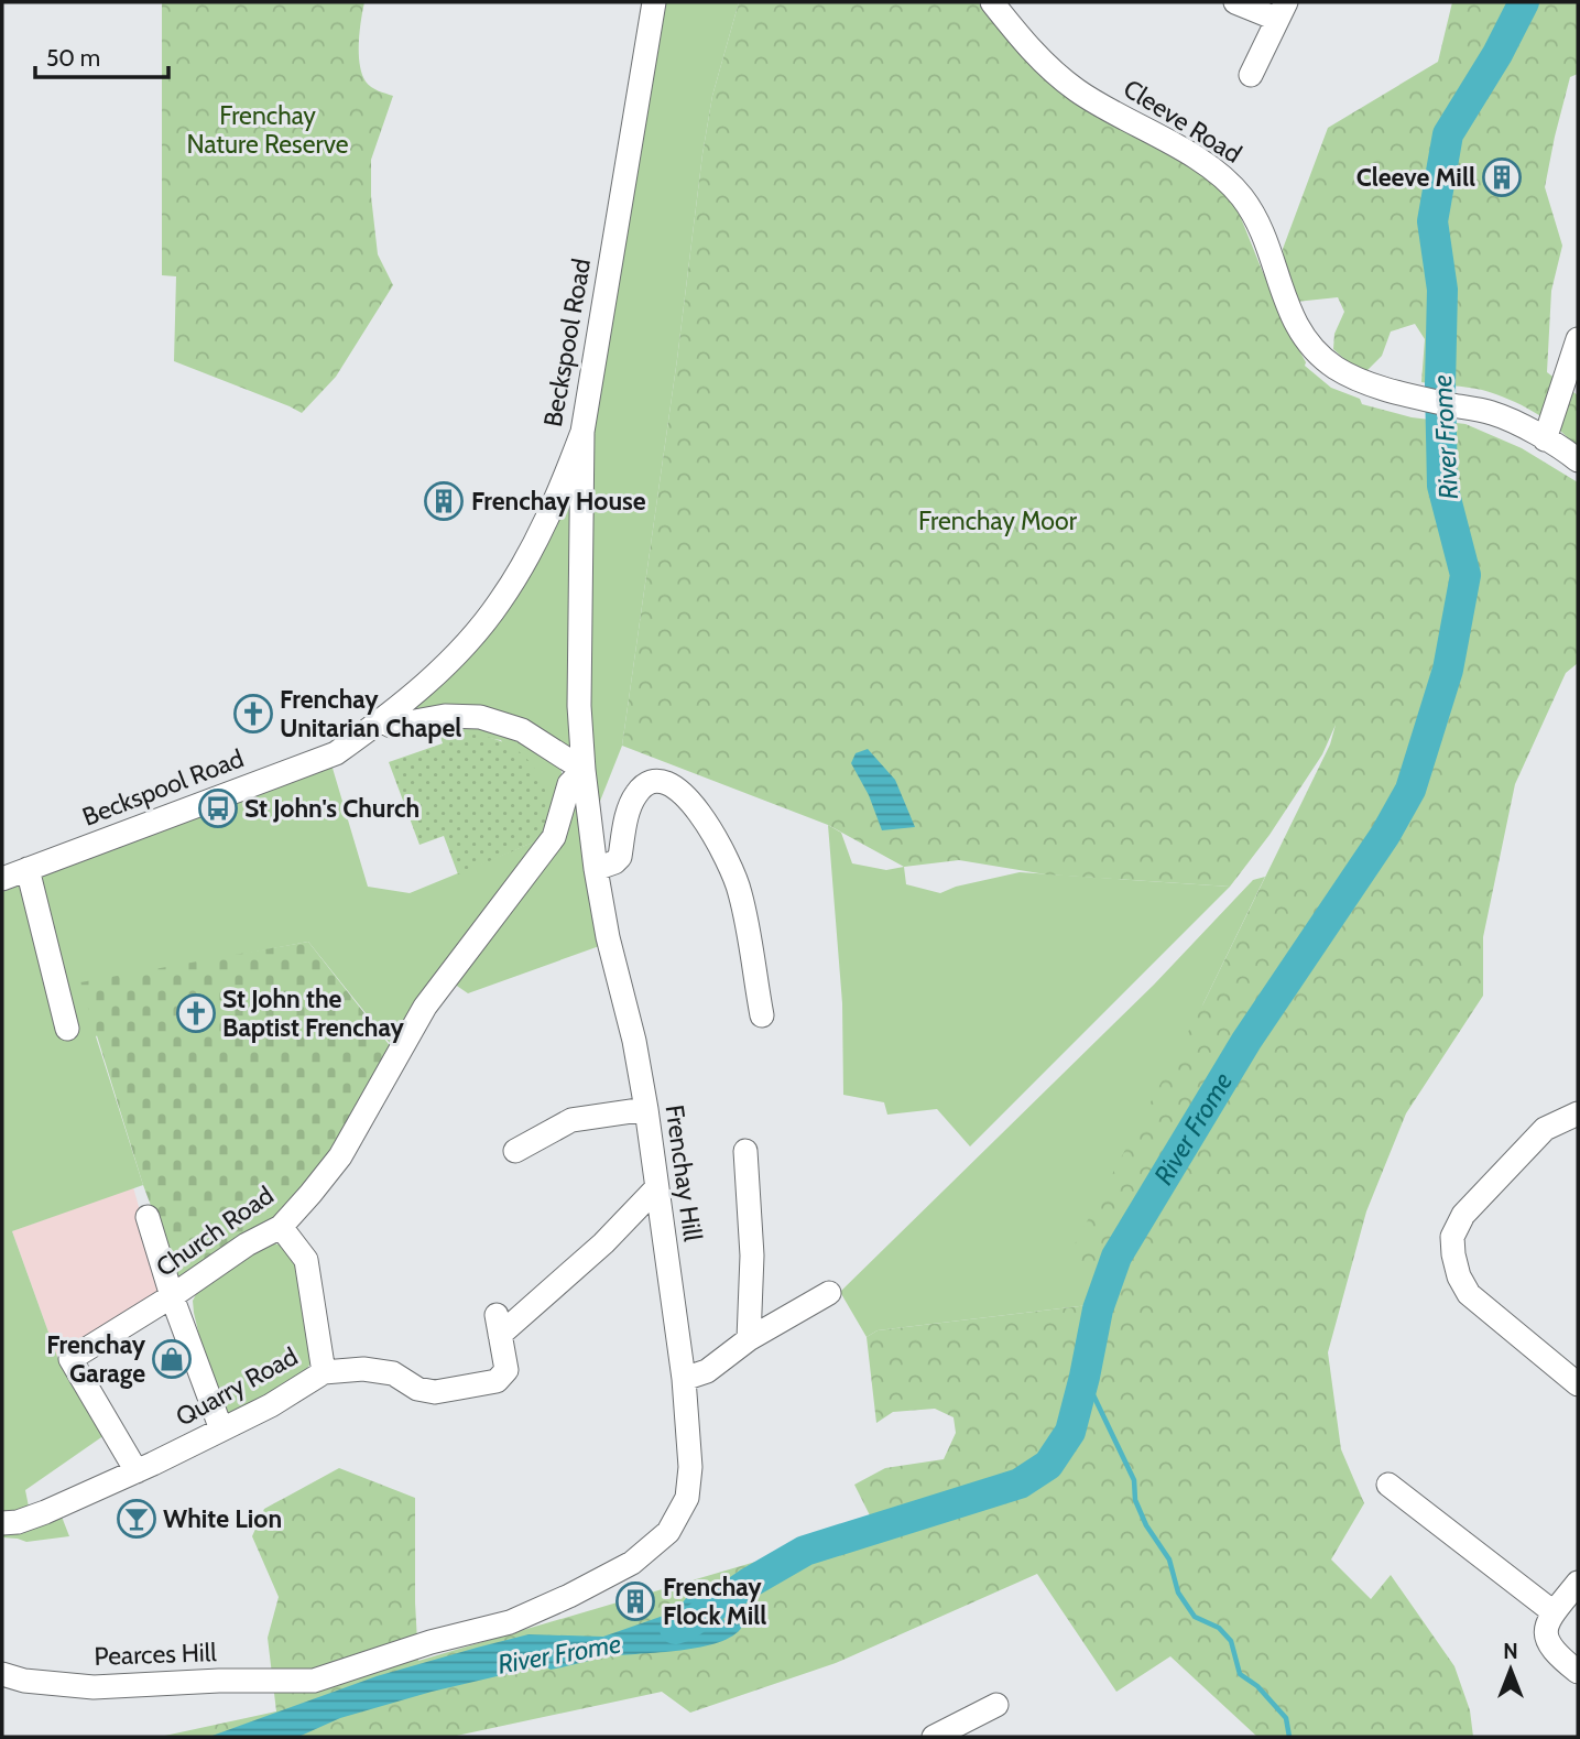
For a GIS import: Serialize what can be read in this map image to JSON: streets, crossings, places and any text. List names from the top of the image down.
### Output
{
  "streets": {
    "street": [
      "Cleeve Road",
      "Beckspool Road",
      "Frenchay Hill",
      "Church Road",
      "Quarry Road",
      "Pearces Hill"
    ]
  },
  "crossings": [
    ["Beckspool Road", "Frenchay Hill"],
    ["Frenchay Hill", "Church Road"],
    ["Frenchay Hill", "Quarry Road"],
    ["Frenchay Hill", "Pearces Hill"],
    ["Church Road", "Quarry Road"]
  ],
  "water": ["River Frome"],
  "parks": ["Frenchay Nature Reserve", "Frenchay Moor"],
  "places": {
    "building": ["Cleeve Mill", "Frenchay House", "Frenchay Flock Mill"],
    "church": ["Frenchay Unitarian Chapel", "St John the Baptist Frenchay"],
    "bus stop": ["St John's Church"],
    "shop": ["Frenchay Garage"],
    "bar": ["White Lion"]
  },
  "scale_bar": "50 m",
  "north": "top"
}
